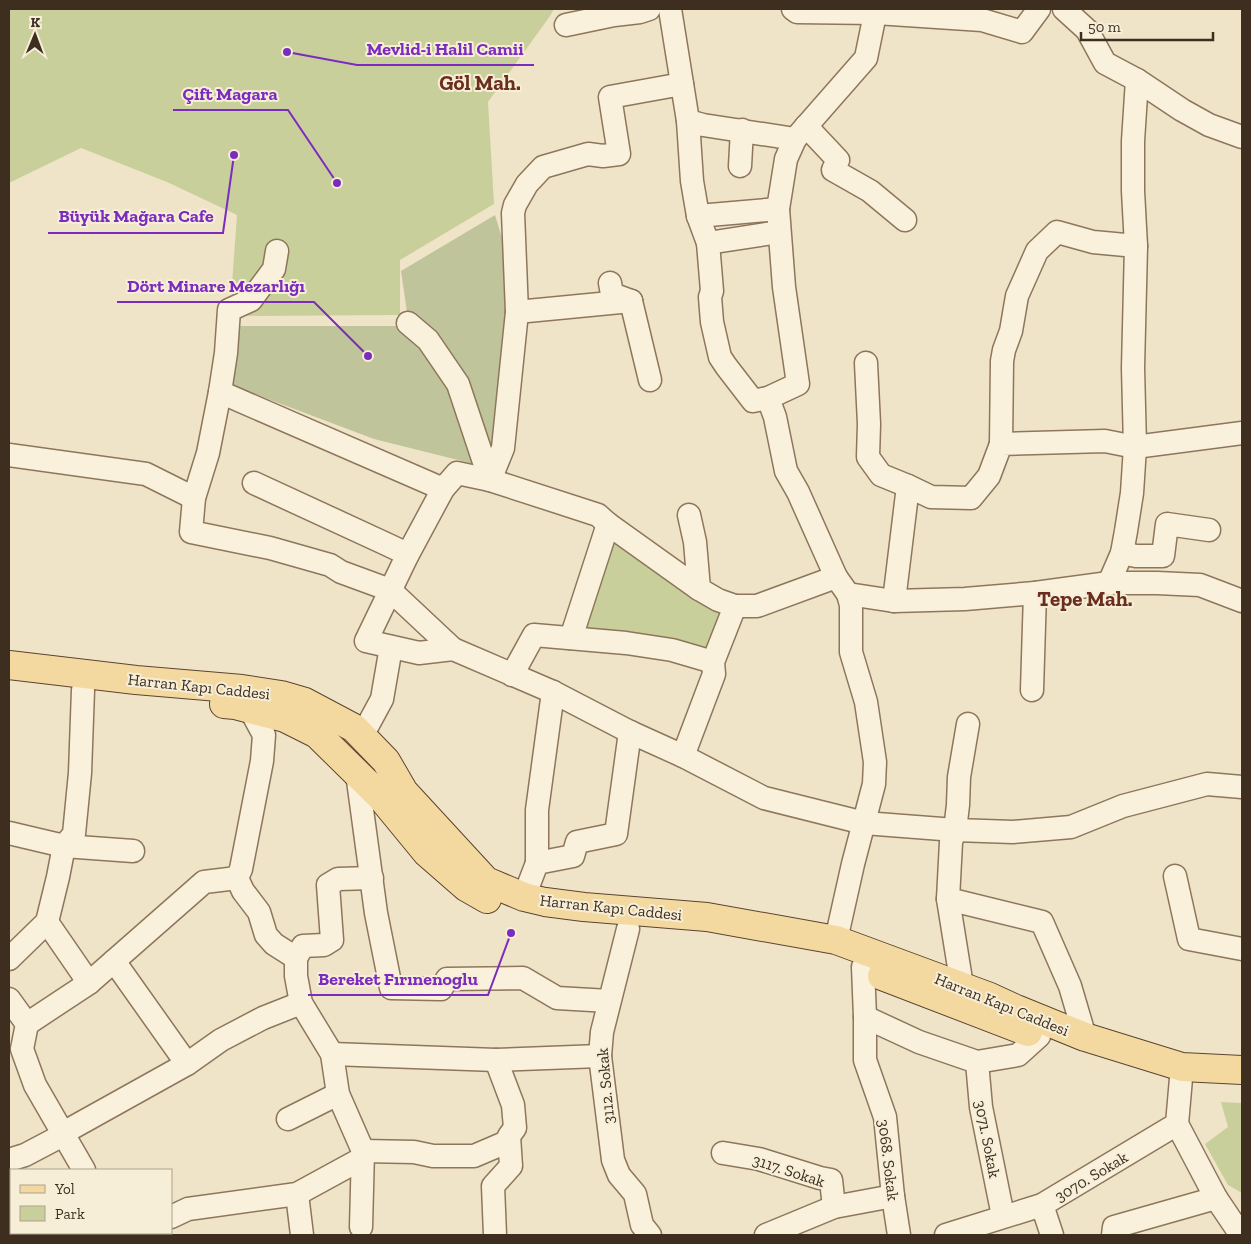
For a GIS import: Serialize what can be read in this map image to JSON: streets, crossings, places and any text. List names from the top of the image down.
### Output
{
  "streets": {
    "main road": ["Harran Kapı Caddesi"],
    "street": [
      "3112. Sokak",
      "3071. Sokak",
      "3068. Sokak",
      "3117. Sokak",
      "3070. Sokak"
    ]
  },
  "crossings": [
    ["Harran Kapı Caddesi", "3112. Sokak"],
    ["Harran Kapı Caddesi", "3068. Sokak"],
    ["3071. Sokak", "3070. Sokak"]
  ],
  "districts": ["Göl Mah.", "Tepe Mah."],
  "places": [
    "Mevlid-i Halil Camii",
    "Büyük Mağara Cafe",
    "Çift Magara",
    "Dört Minare Mezarlığı",
    "Bereket Fırınenoglu"
  ],
  "legend": ["Yol", "Park"],
  "scale_bar": "50 m",
  "north": "top"
}
